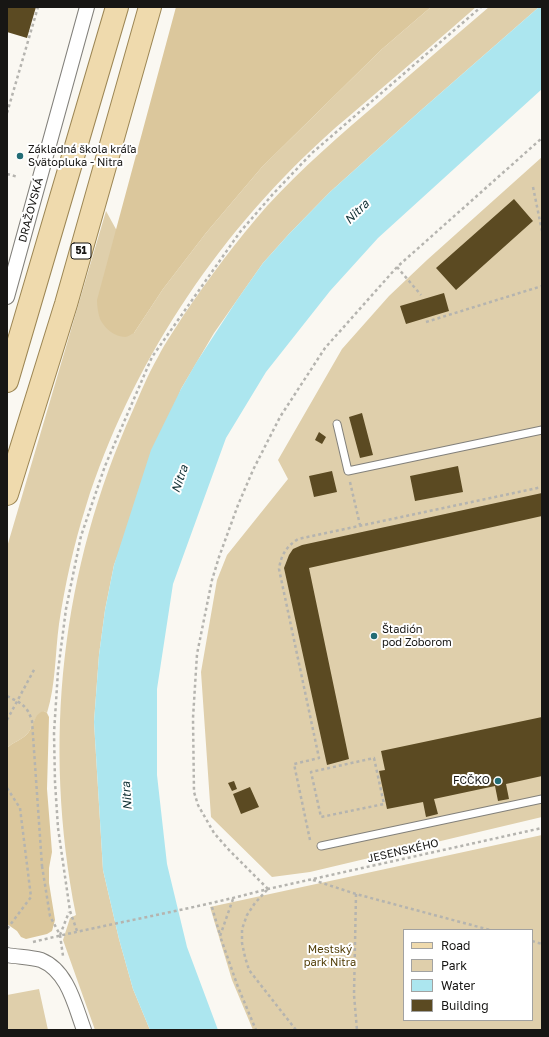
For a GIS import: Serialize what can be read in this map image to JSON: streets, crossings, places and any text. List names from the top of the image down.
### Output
{
  "streets": {
    "main road": ["51"],
    "street": ["DRAŽOVSKÁ"],
    "path": ["JESENSKÉHO"]
  },
  "water": ["Nitra"],
  "parks": ["Mestský park Nitra"],
  "places": ["Základná škola kráľa Svätopluka - Nitra", "Štadión pod Zoborom", "FCČKO"],
  "legend": [
    "Road",
    "Park",
    "Water",
    "Building"
  ]
}
